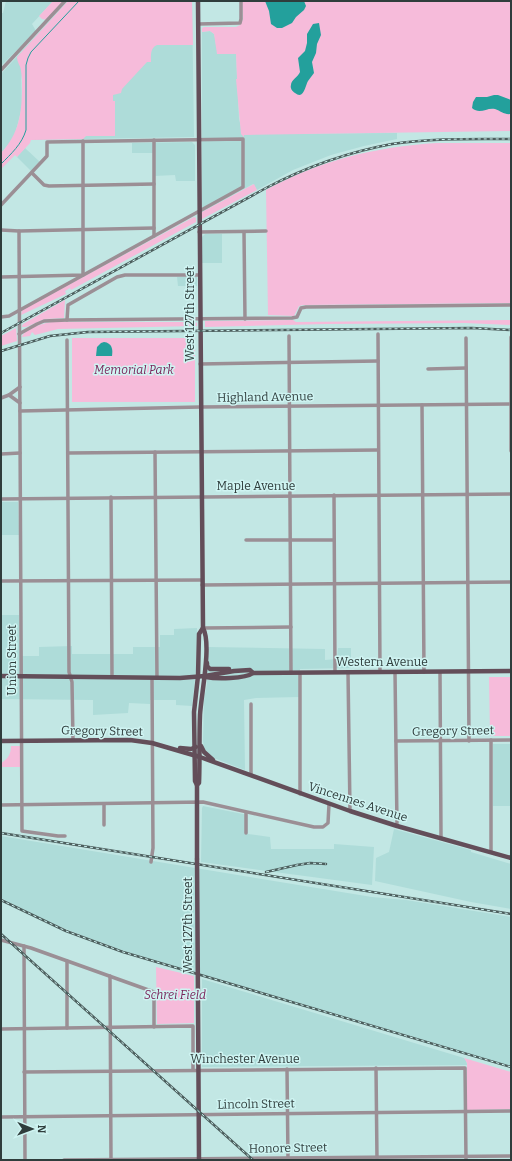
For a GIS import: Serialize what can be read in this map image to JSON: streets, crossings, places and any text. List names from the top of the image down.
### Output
{
  "streets": {
    "main road": [
      "West 127th Street",
      "Western Avenue",
      "Gregory Street",
      "Vincennes Avenue"
    ],
    "street": [
      "Highland Avenue",
      "Maple Avenue",
      "Union Street",
      "Winchester Avenue",
      "Lincoln Street",
      "Honore Street"
    ]
  },
  "crossings": [
    ["West 127th Street", "Highland Avenue"],
    ["West 127th Street", "Maple Avenue"],
    ["West 127th Street", "Western Avenue"],
    ["West 127th Street", "Gregory Street"],
    ["West 127th Street", "Vincennes Avenue"],
    ["West 127th Street", "Winchester Avenue"],
    ["West 127th Street", "Lincoln Street"],
    ["West 127th Street", "Honore Street"],
    ["Highland Avenue", "Union Street"],
    ["Maple Avenue", "Union Street"],
    ["Union Street", "Western Avenue"],
    ["Union Street", "Gregory Street"],
    ["Gregory Street", "Vincennes Avenue"],
    ["Winchester Avenue", "Lincoln Street"]
  ],
  "parks": ["Memorial Park", "Schrei Field"],
  "north": "right"
}
